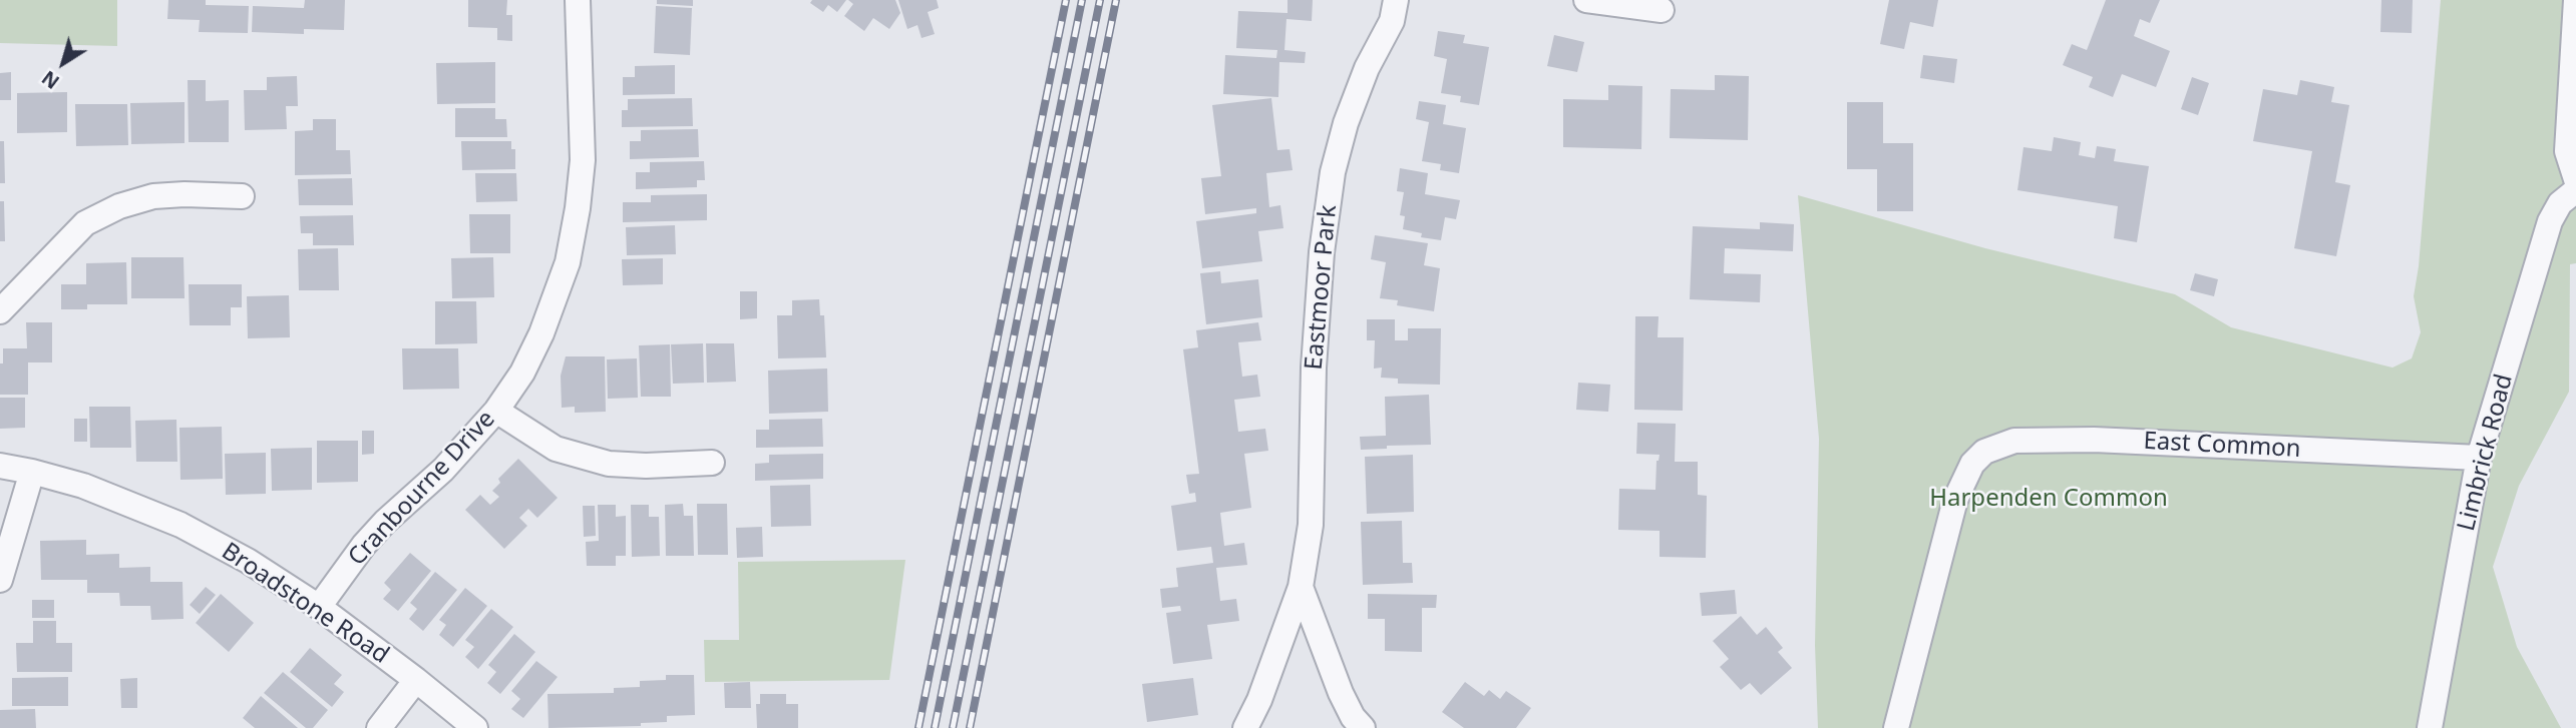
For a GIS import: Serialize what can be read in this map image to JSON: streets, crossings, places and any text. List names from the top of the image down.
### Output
{
  "streets": {
    "street": [
      "Eastmoor Park",
      "East Common",
      "Limbrick Road",
      "Cranbourne Drive",
      "Broadstone Road"
    ]
  },
  "crossings": [
    ["East Common", "Limbrick Road"],
    ["Cranbourne Drive", "Broadstone Road"]
  ],
  "parks": ["Harpenden Common"],
  "north": "bottom left"
}
